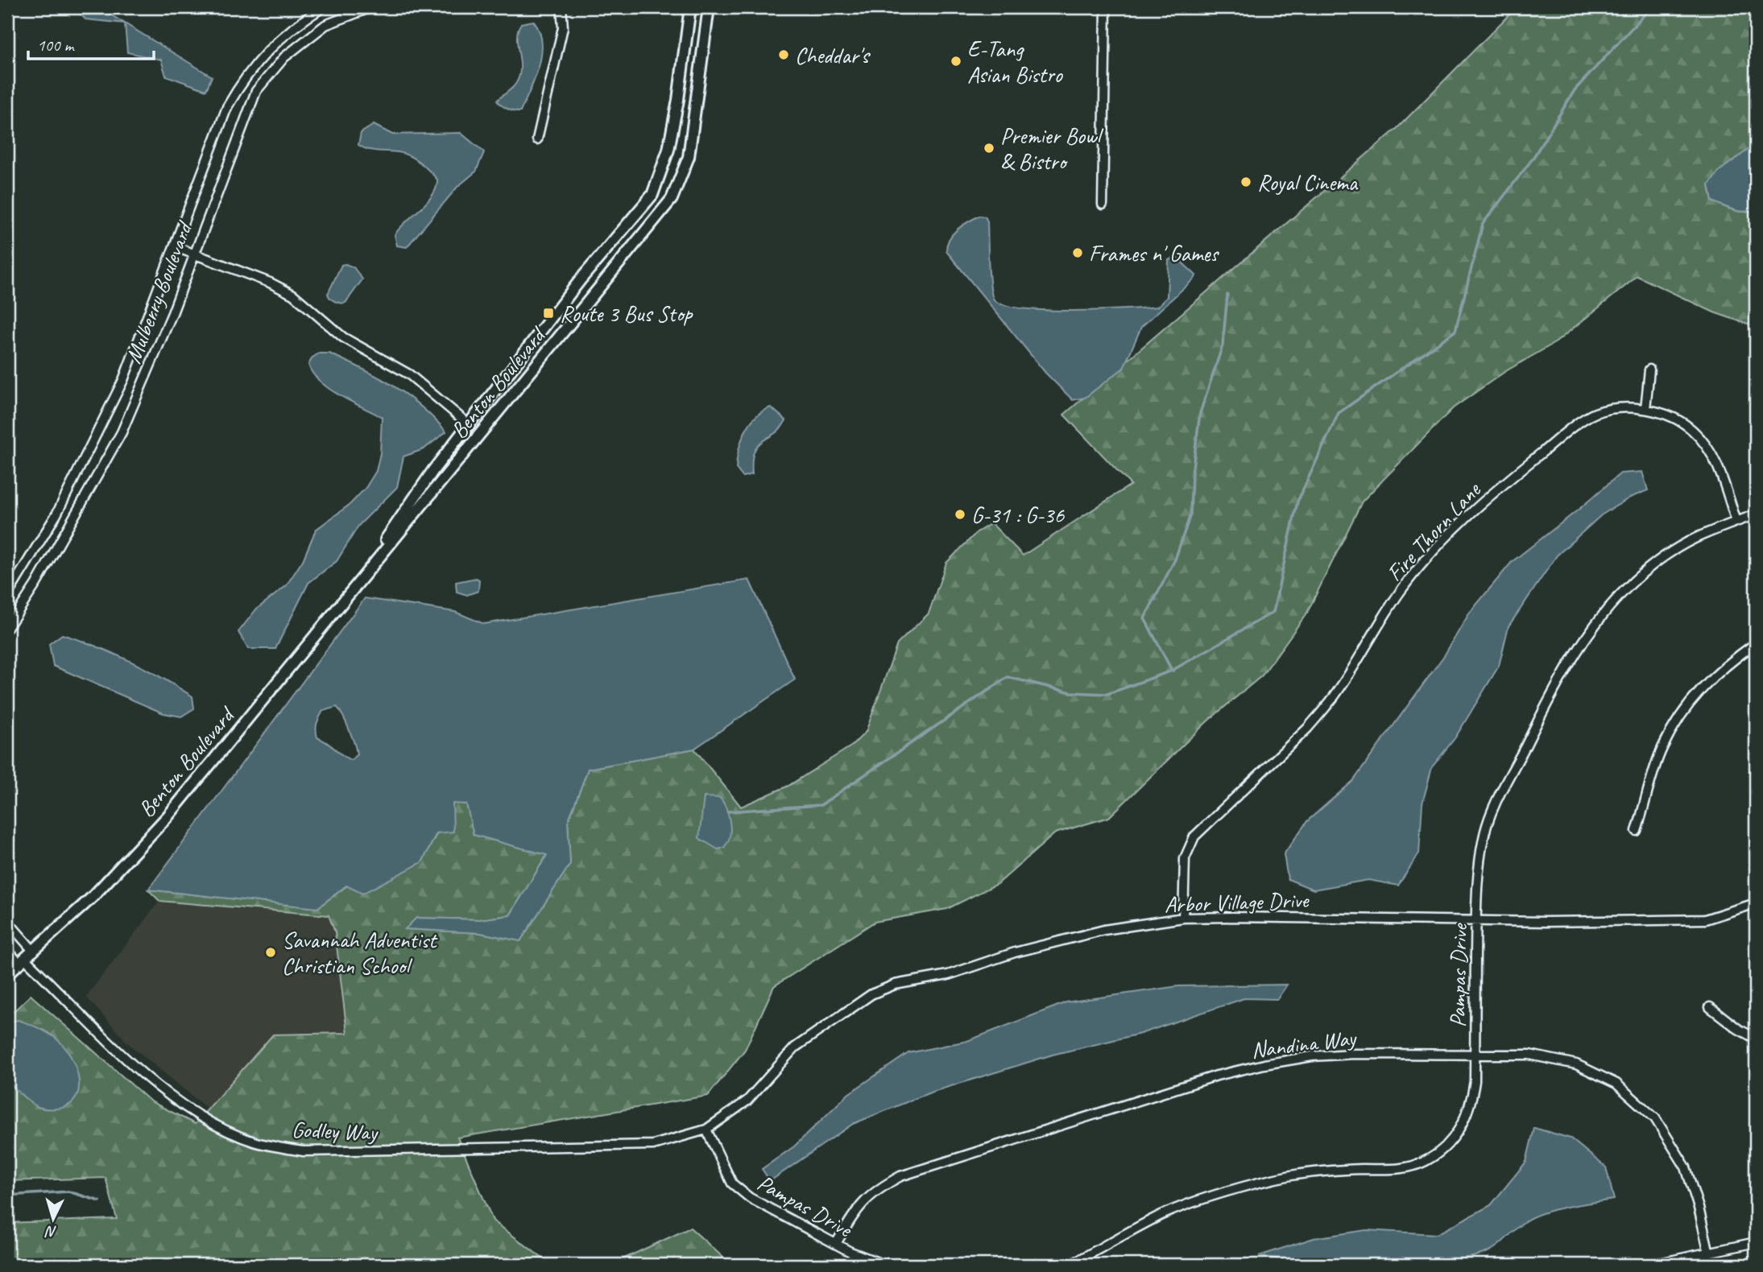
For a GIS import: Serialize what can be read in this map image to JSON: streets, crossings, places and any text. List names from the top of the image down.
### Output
{
  "streets": {
    "street": [
      "Mulberry Boulevard",
      "Benton Boulevard",
      "Fire Thorn Lane",
      "Arbor Village Drive",
      "Pampas Drive",
      "Nandina Way",
      "Godley Way"
    ]
  },
  "crossings": [
    ["Benton Boulevard", "Godley Way"],
    ["Fire Thorn Lane", "Arbor Village Drive"],
    ["Fire Thorn Lane", "Pampas Drive"],
    ["Arbor Village Drive", "Pampas Drive"],
    ["Arbor Village Drive", "Godley Way"],
    ["Pampas Drive", "Nandina Way"],
    ["Pampas Drive", "Godley Way"]
  ],
  "places": {
    "other": [
      "Cheddar's",
      "E-Tang Asian Bistro",
      "Premier Bowl & Bistro",
      "Royal Cinema",
      "Frames n' Games",
      "G-31 : G-36",
      "Savannah Adventist Christian School"
    ],
    "transit": ["Route 3 Bus Stop"]
  },
  "scale_bar": "100 m",
  "north": "bottom"
}
